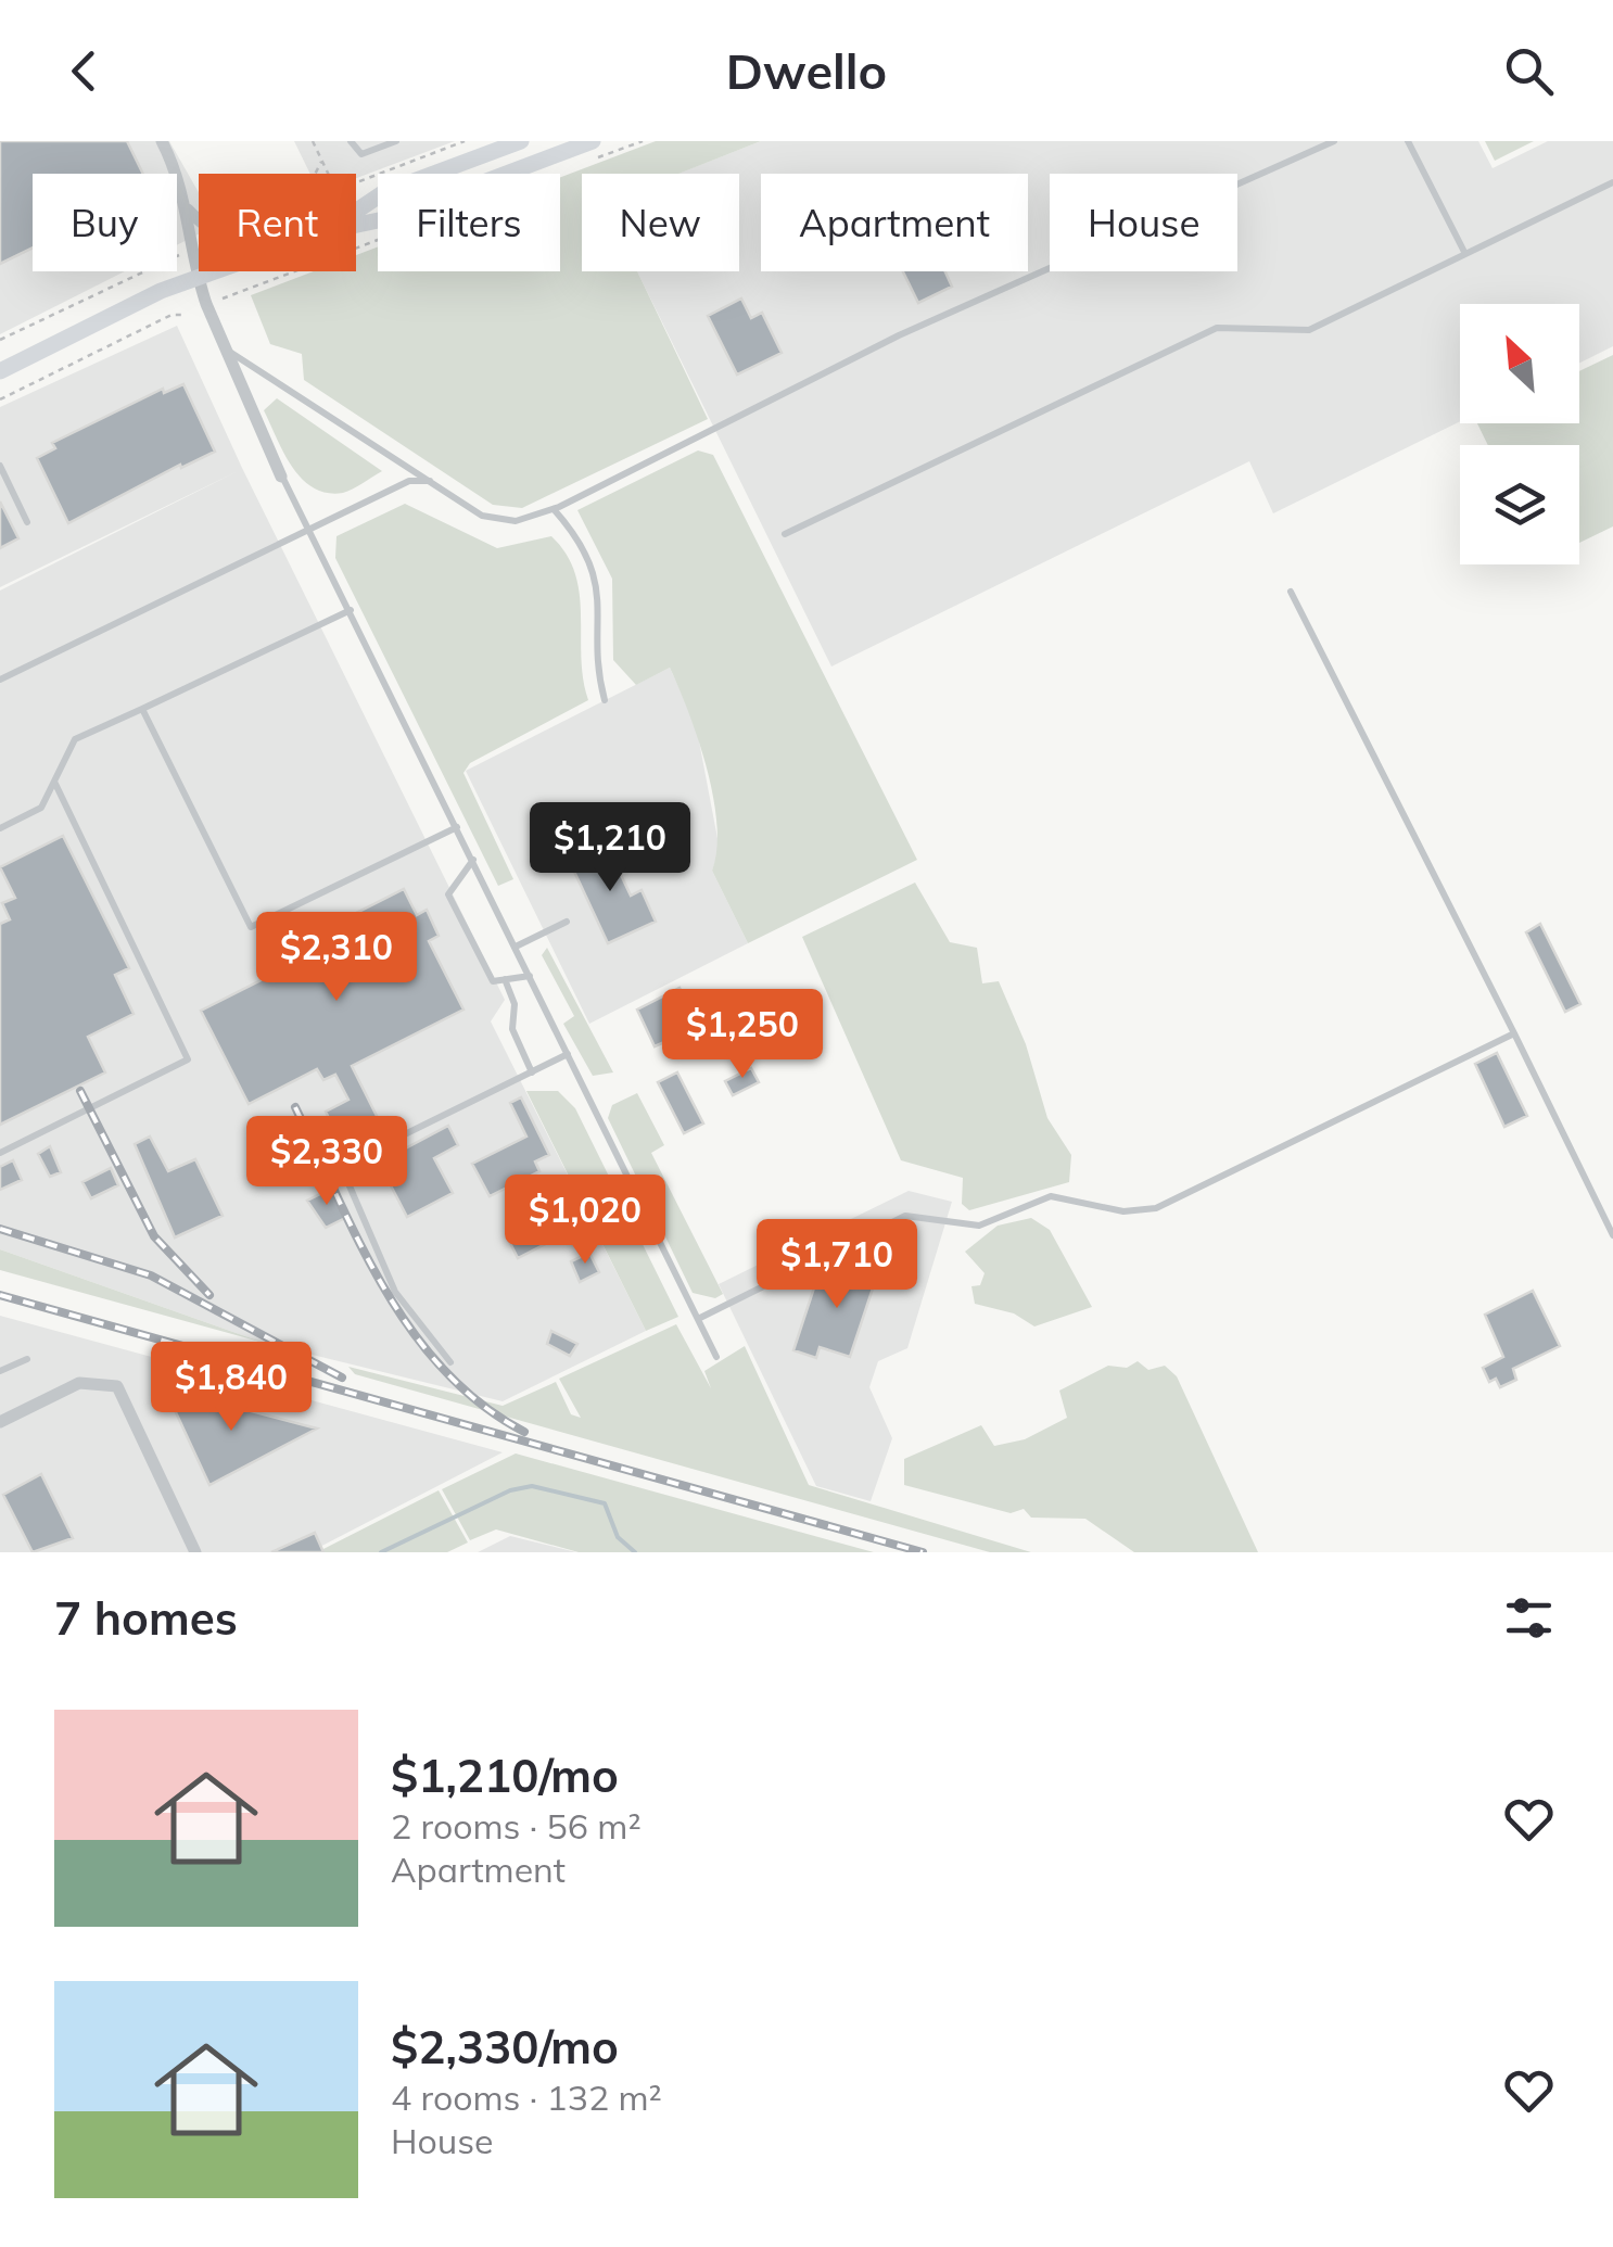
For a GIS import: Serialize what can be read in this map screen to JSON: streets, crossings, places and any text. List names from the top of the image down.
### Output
{
  "north": "top left",
  "page": {
    "header": "Dwello",
    "chip": [
      "Buy",
      "Rent",
      "Filters",
      "New",
      "Apartment",
      "House"
    ],
    "price": [
      "$1,210",
      "$2,310",
      "$1,250",
      "$2,330",
      "$1,020",
      "$1,710",
      "$1,840"
    ],
    "heading": "7 homes",
    "list": [
      {
        "name": "$1,210/mo",
        "note": "2 rooms · 56 m² · Apartment"
      },
      {
        "name": "$2,330/mo",
        "note": "4 rooms · 132 m² · House"
      }
    ]
  }
}
